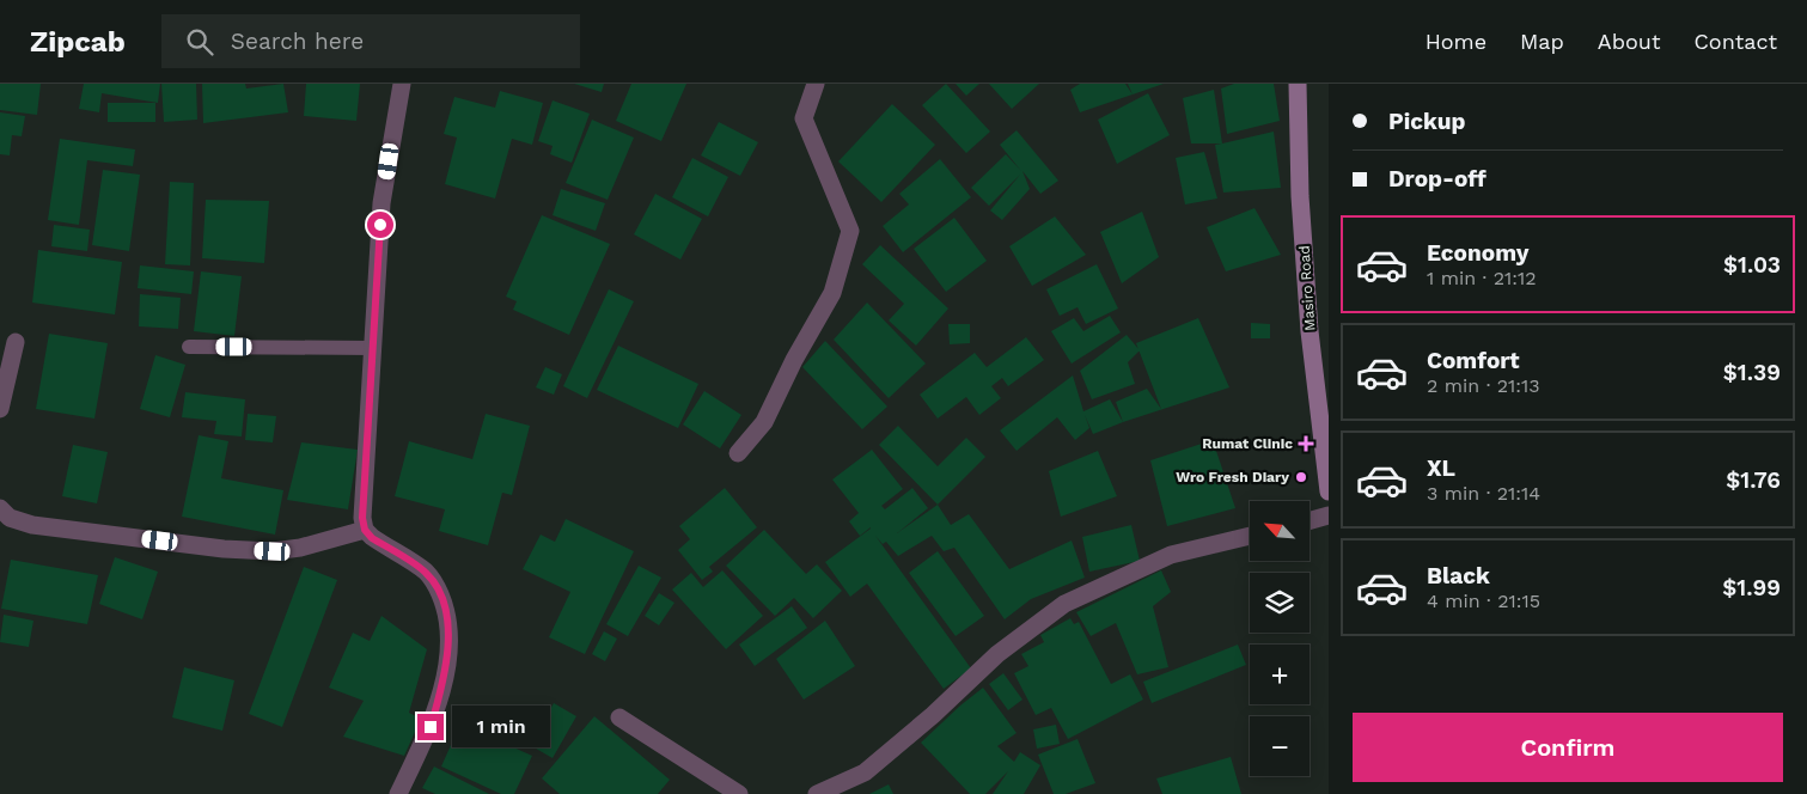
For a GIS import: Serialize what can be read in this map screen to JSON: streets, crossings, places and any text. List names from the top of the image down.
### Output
{
  "streets": {
    "main road": ["Masiro Road"]
  },
  "places": {
    "health": ["Rumat Clinic"],
    "other": ["Wro Fresh Diary"]
  },
  "north": "top left",
  "page": {
    "header": "Zipcab",
    "search": "Search here",
    "nav": [
      "Home",
      "Map",
      "About",
      "Contact"
    ],
    "banner": ["Pickup", "Drop-off"],
    "list": [
      {
        "name": "Economy",
        "note": "1 min · 21:12",
        "value": "$1.03"
      },
      {
        "name": "Comfort",
        "note": "2 min · 21:13",
        "value": "$1.39"
      },
      {
        "name": "XL",
        "note": "3 min · 21:14",
        "value": "$1.76"
      },
      {
        "name": "Black",
        "note": "4 min · 21:15",
        "value": "$1.99"
      }
    ],
    "map_buttons": ["+", "−"],
    "buttons": "Confirm",
    "bubble": "1 min"
  }
}
